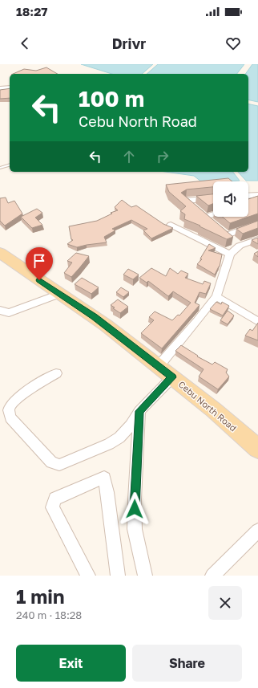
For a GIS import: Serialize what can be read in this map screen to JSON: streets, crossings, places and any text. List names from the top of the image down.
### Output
{
  "streets": {
    "main road": ["Cebu North Road"]
  },
  "page": {
    "status": "18:27",
    "header": "Drivr",
    "turn": ["100 m", "Cebu North Road"],
    "heading": ["1 min", "240 m · 18:28"],
    "buttons": ["Exit", "Share"]
  }
}
